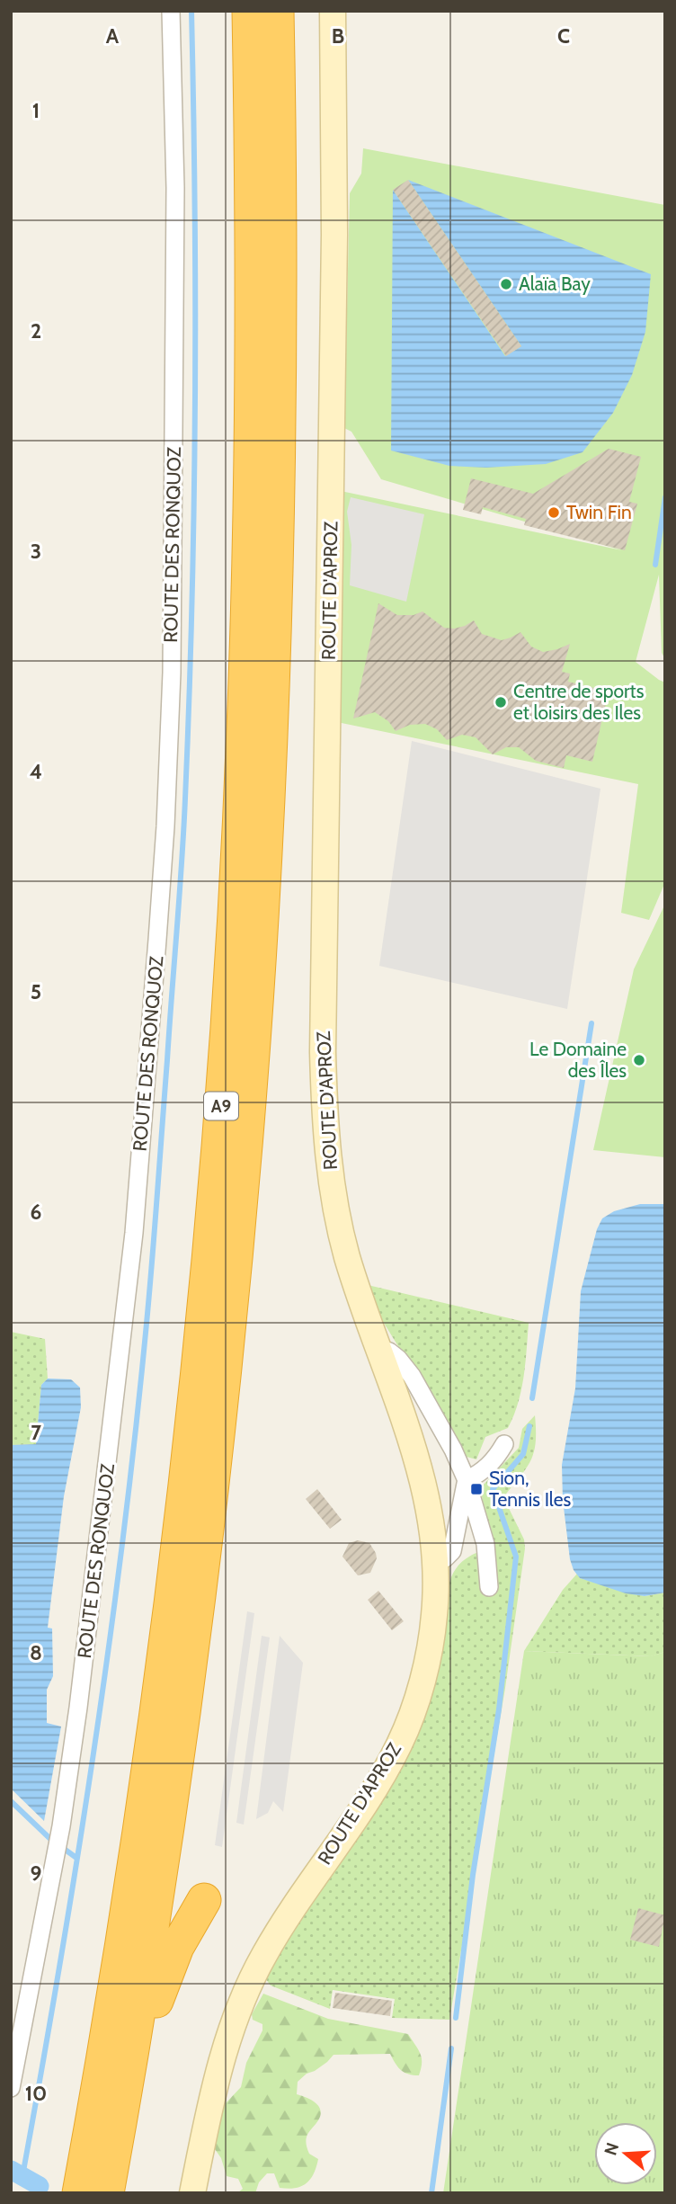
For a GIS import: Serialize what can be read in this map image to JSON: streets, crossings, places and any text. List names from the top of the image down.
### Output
{
  "streets": {
    "highway": ["A9"],
    "street": ["ROUTE DES RONQUOZ", "ROUTE D'APROZ"]
  },
  "places": {
    "other": [
      "Alaïa Bay",
      "Twin Fin",
      "Centre de sports et loisirs des Iles",
      "Le Domaine des Îles"
    ],
    "transit": ["Sion, Tennis Iles"]
  },
  "north": "left",
  "grid": {
    "columns": ["A", "B", "C"],
    "rows": [
      "1",
      "2",
      "3",
      "4",
      "5",
      "6",
      "7",
      "8",
      "9",
      "10"
    ]
  }
}
